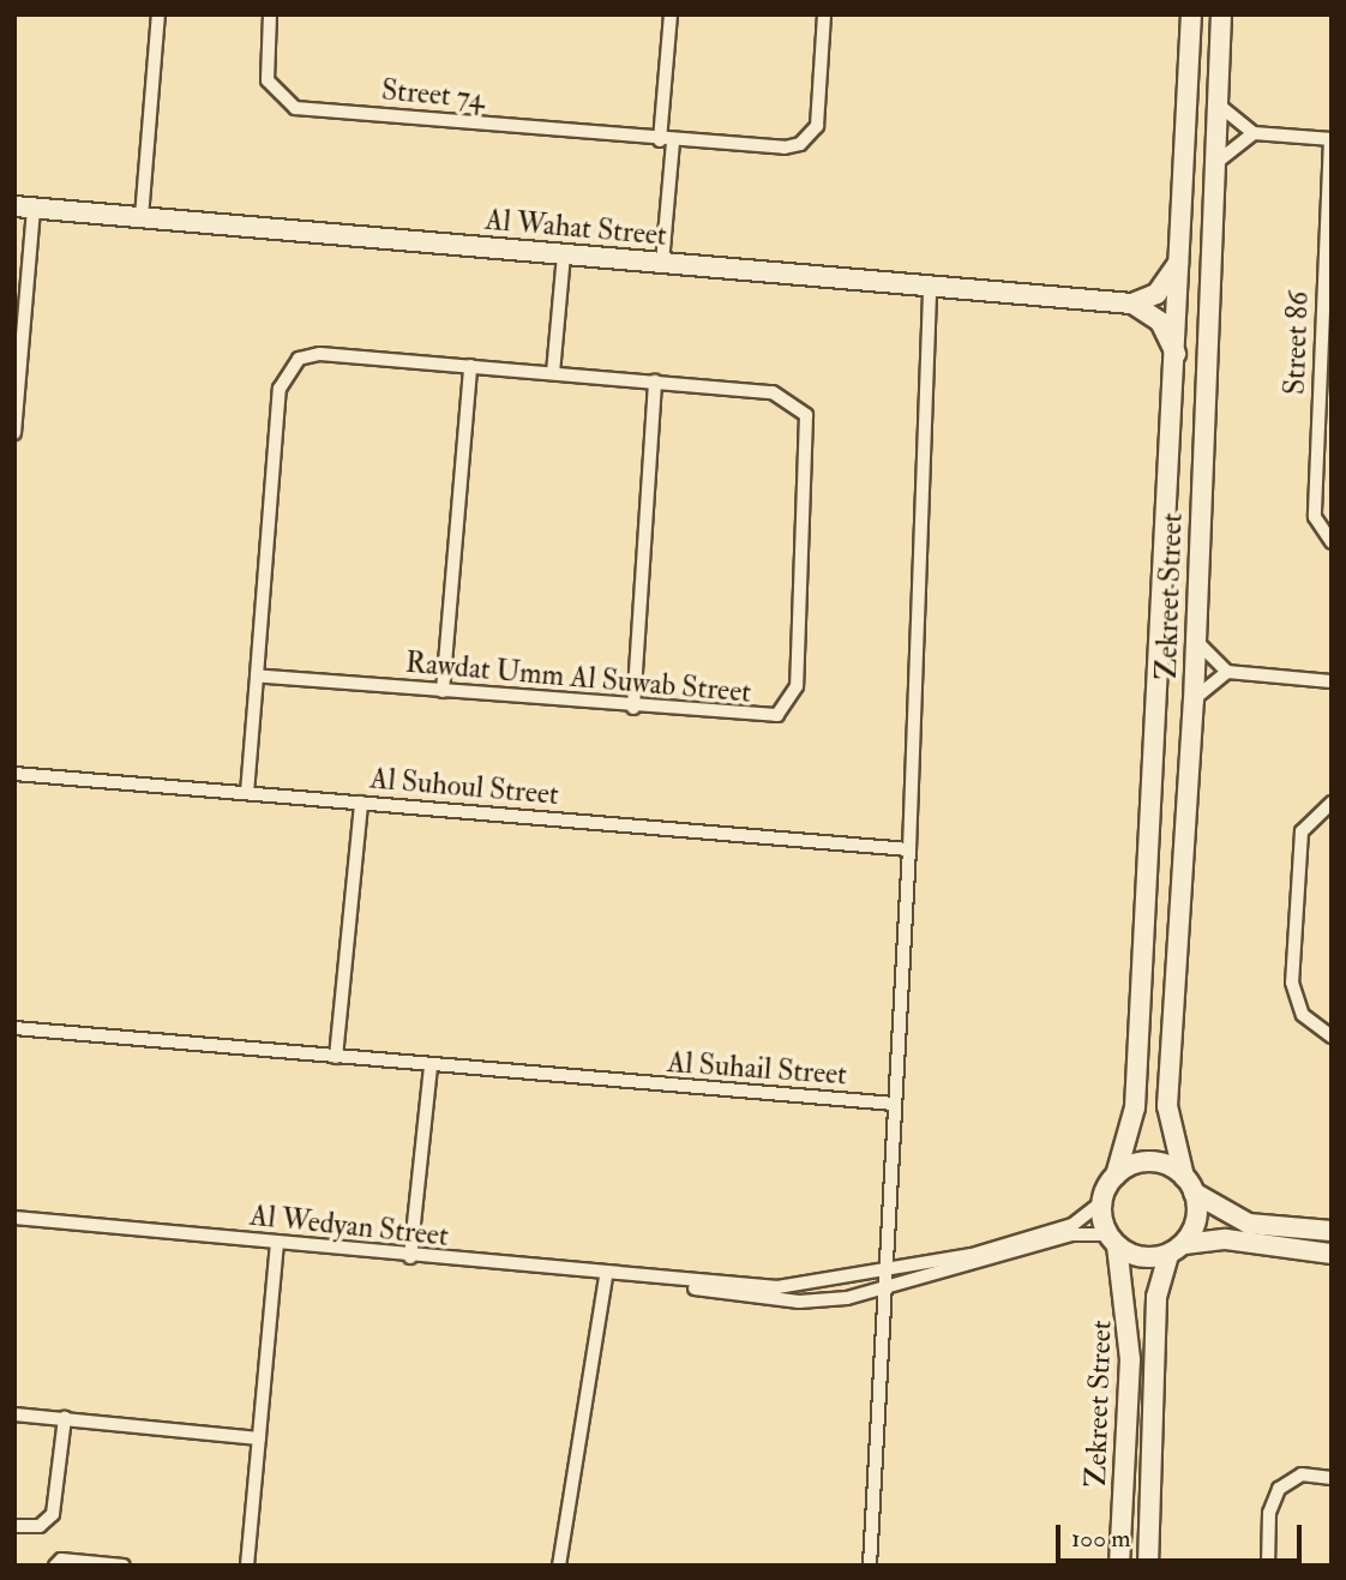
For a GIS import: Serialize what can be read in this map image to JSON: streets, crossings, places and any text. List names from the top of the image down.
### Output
{
  "streets": {
    "street": [
      "Street 74",
      "Al Wahat Street",
      "Street 86",
      "Zekreet Street",
      "Rawdat Umm Al Suwab Street",
      "Al Suhoul Street",
      "Al Suhail Street",
      "Al Wedyan Street"
    ]
  },
  "crossings": [
    ["Zekreet Street", "Al Wedyan Street"],
    ["Rawdat Umm Al Suwab Street", "Al Suhoul Street"]
  ],
  "scale_bar": "100 m"
}
